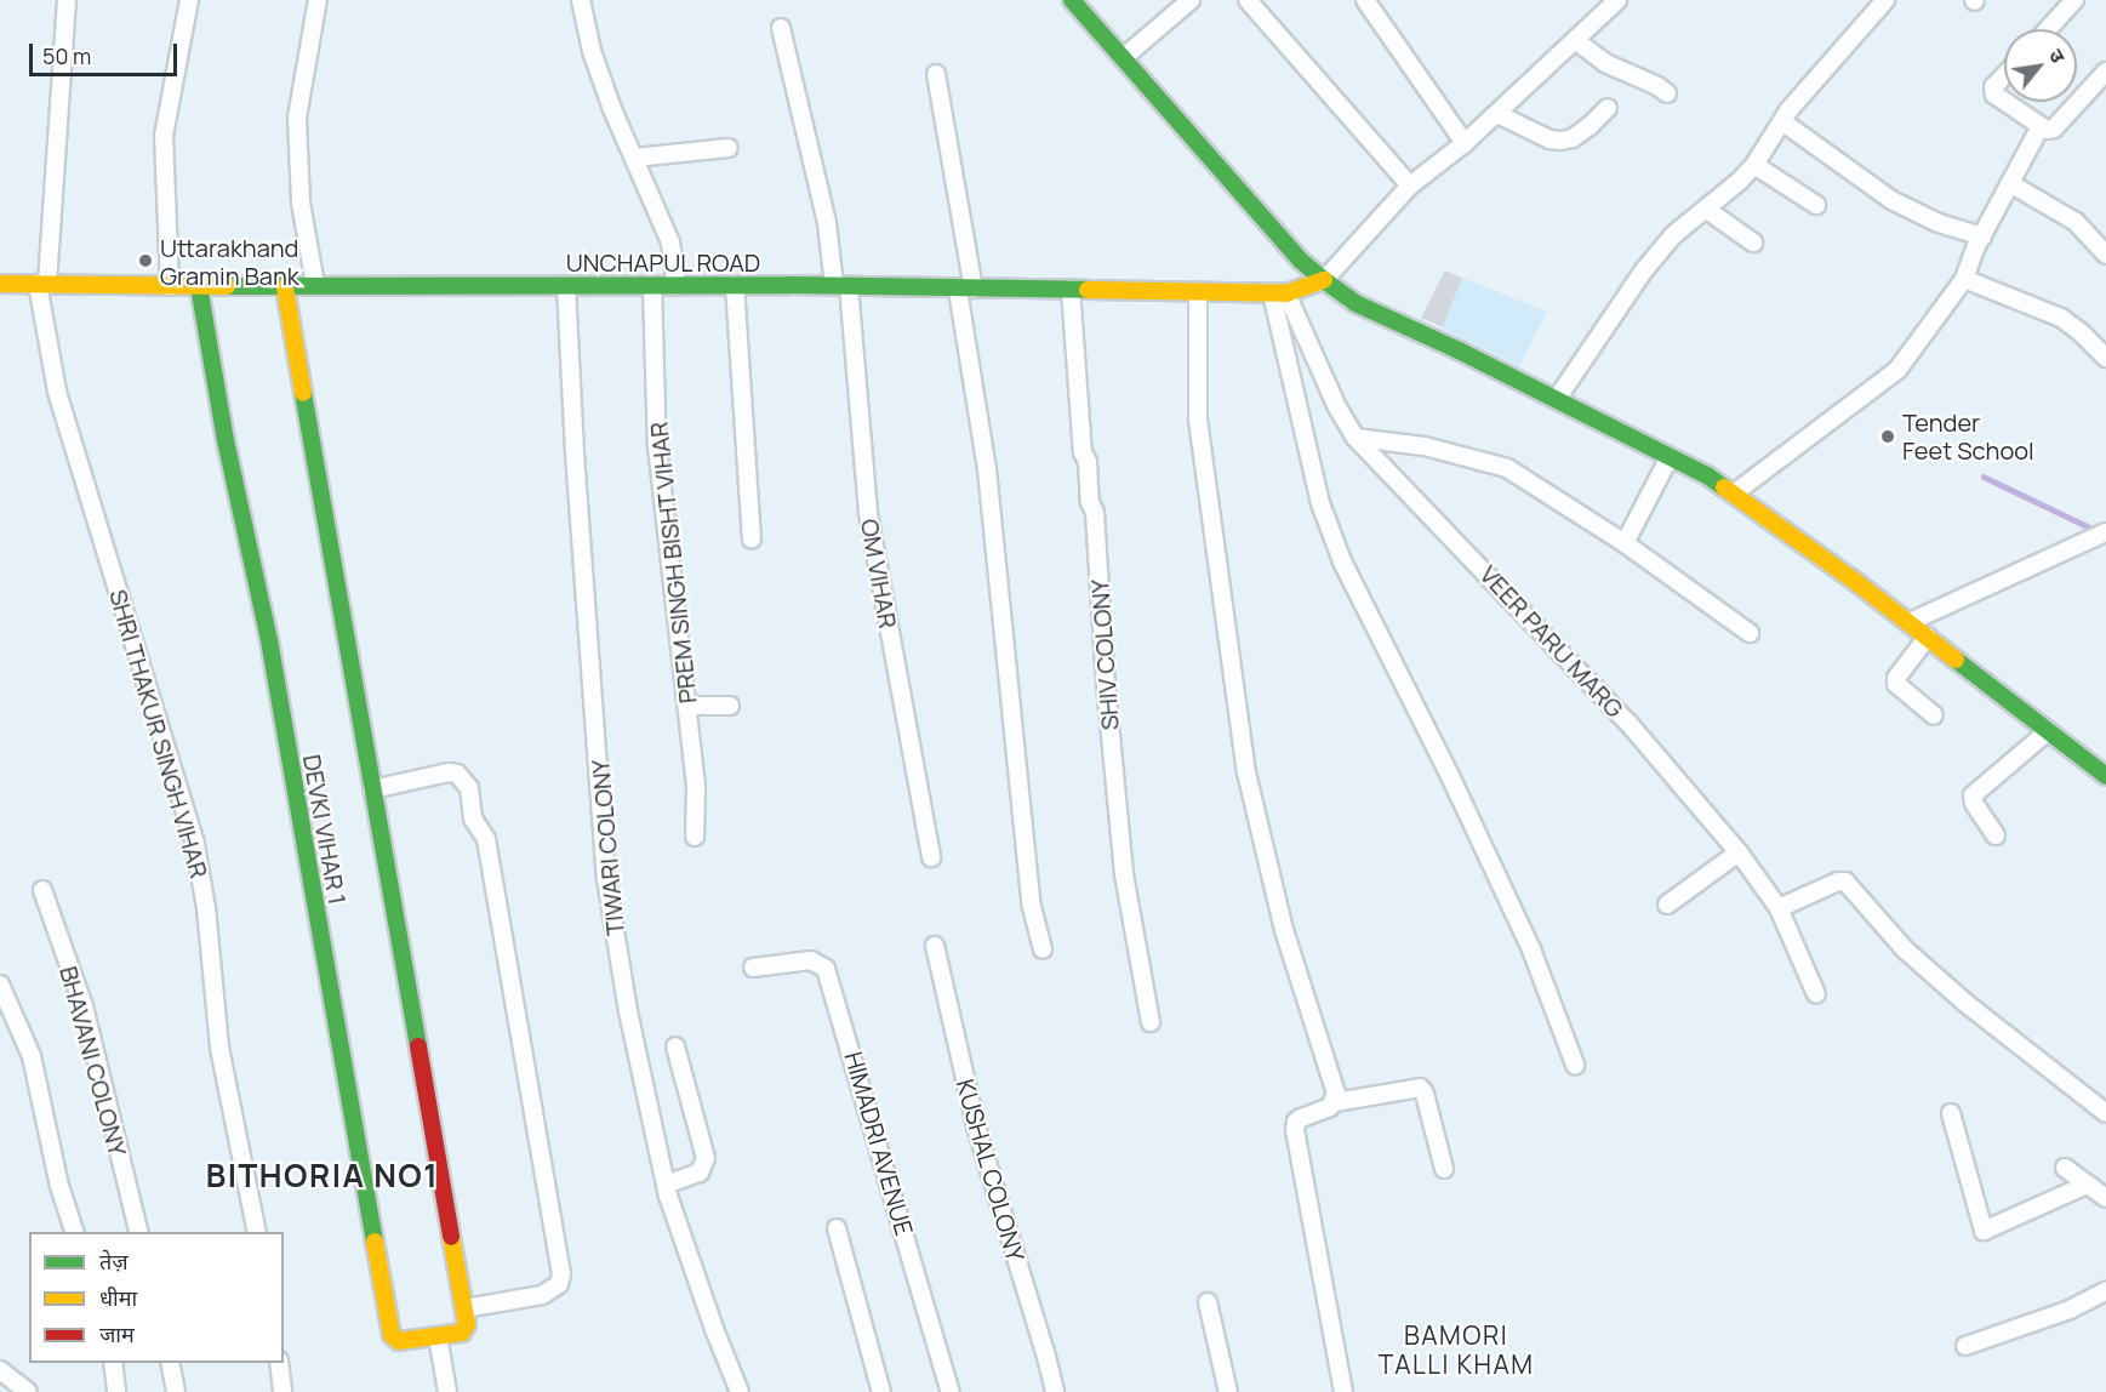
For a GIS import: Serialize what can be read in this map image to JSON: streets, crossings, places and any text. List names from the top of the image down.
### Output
{
  "streets": {
    "street": [
      "UNCHAPUL ROAD",
      "PREM SINGH BISHT VIHAR",
      "OM VIHAR",
      "VEER PARU MARG",
      "SHIV COLONY",
      "SHRI THAKUR SINGH VIHAR",
      "DEVKI VIHAR 1",
      "TIWARI COLONY",
      "BHAVANI COLONY",
      "HIMADRI AVENUE",
      "KUSHAL COLONY"
    ]
  },
  "crossings": [
    ["UNCHAPUL ROAD", "PREM SINGH BISHT VIHAR"],
    ["UNCHAPUL ROAD", "OM VIHAR"],
    ["UNCHAPUL ROAD", "VEER PARU MARG"],
    ["UNCHAPUL ROAD", "SHIV COLONY"],
    ["UNCHAPUL ROAD", "SHRI THAKUR SINGH VIHAR"],
    ["UNCHAPUL ROAD", "DEVKI VIHAR 1"],
    ["UNCHAPUL ROAD", "TIWARI COLONY"]
  ],
  "districts": ["BITHORIA NO1", "BAMORI TALLI KHAM"],
  "places": ["Uttarakhand Gramin Bank", "Tender Feet School"],
  "legend": ["तेज़", "धीमा", "जाम"],
  "scale_bar": "50 m",
  "north": "top right"
}
